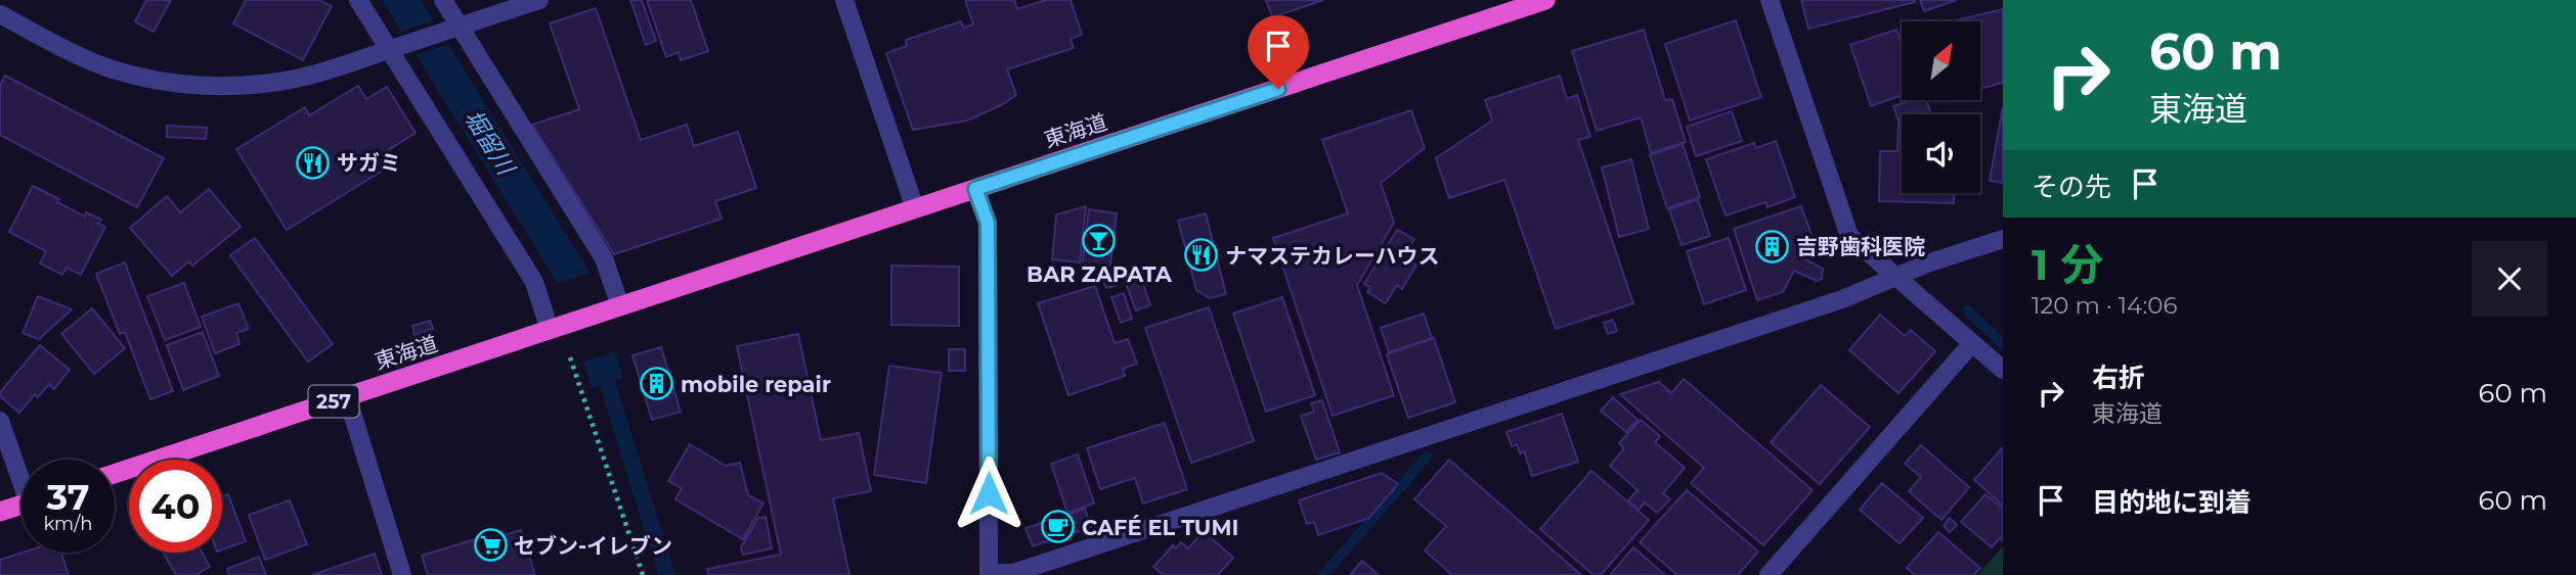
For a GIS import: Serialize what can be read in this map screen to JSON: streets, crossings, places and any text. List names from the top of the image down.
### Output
{
  "streets": {
    "highway": ["東海道", "257"]
  },
  "water": ["堀留川"],
  "places": {
    "restaurant": ["サガミ", "ナマステカレーハウス"],
    "bar": ["BAR ZAPATA"],
    "building": ["吉野歯科医院", "mobile repair"],
    "cafe": ["CAFÉ EL TUMI"],
    "supermarket": ["セブン-イレブン"]
  },
  "north": "top right",
  "page": {
    "turn": ["60 m", "東海道"],
    "then": "その先",
    "heading": ["1 分", "120 m · 14:06"],
    "list": [
      {
        "name": "右折",
        "note": "東海道",
        "value": "60 m"
      },
      {
        "name": "目的地に到着",
        "value": "60 m"
      }
    ],
    "speed": "37 km/h",
    "limit": "40"
  }
}
